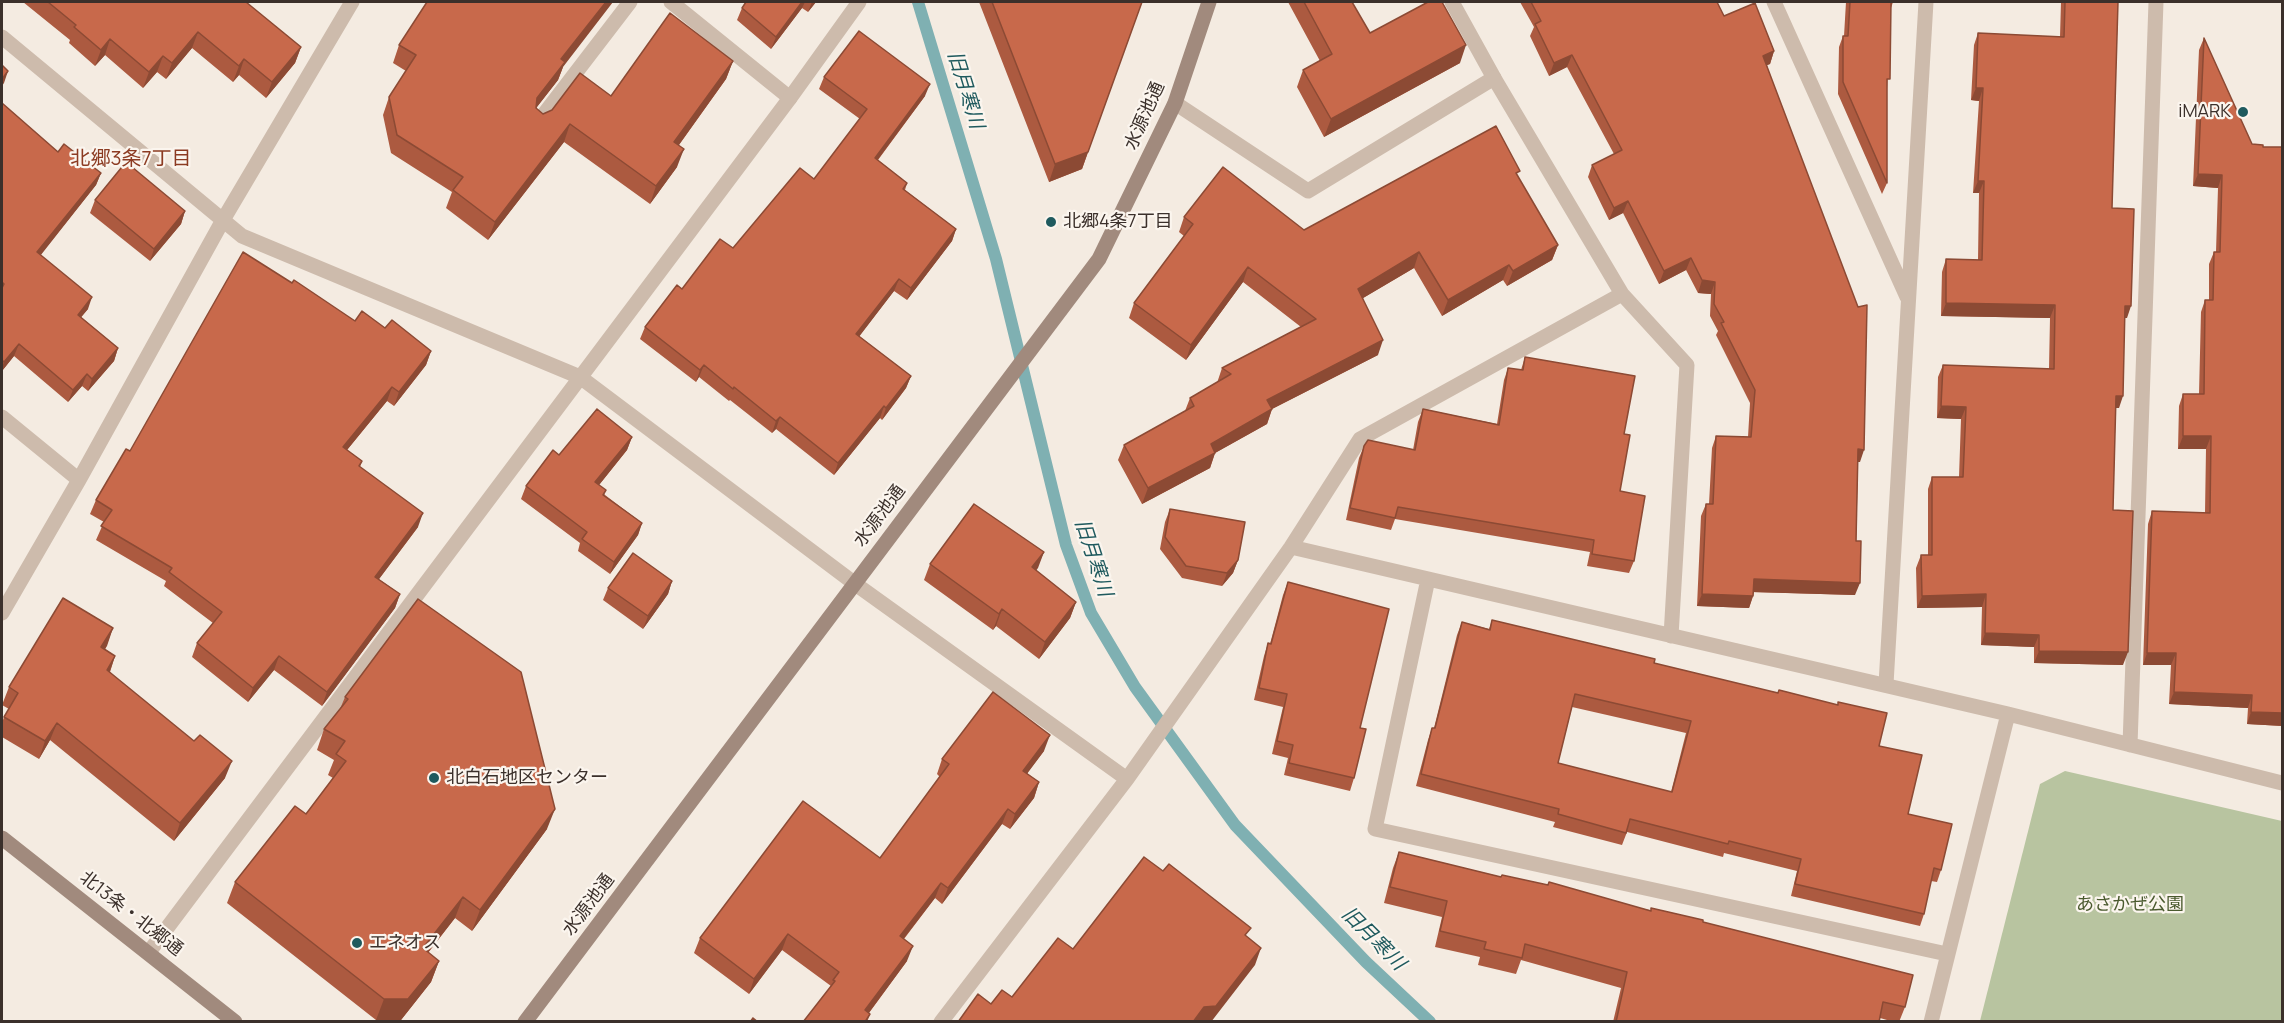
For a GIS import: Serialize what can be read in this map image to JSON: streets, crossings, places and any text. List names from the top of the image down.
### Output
{
  "streets": {
    "street": ["水源池通", "北13条・北郷通"]
  },
  "districts": ["北郷3条7丁目"],
  "water": ["旧月寒川"],
  "parks": ["あさかぜ公園"],
  "places": [
    "iMARK",
    "北郷4条7丁目",
    "北白石地区センター",
    "エネオス"
  ]
}
